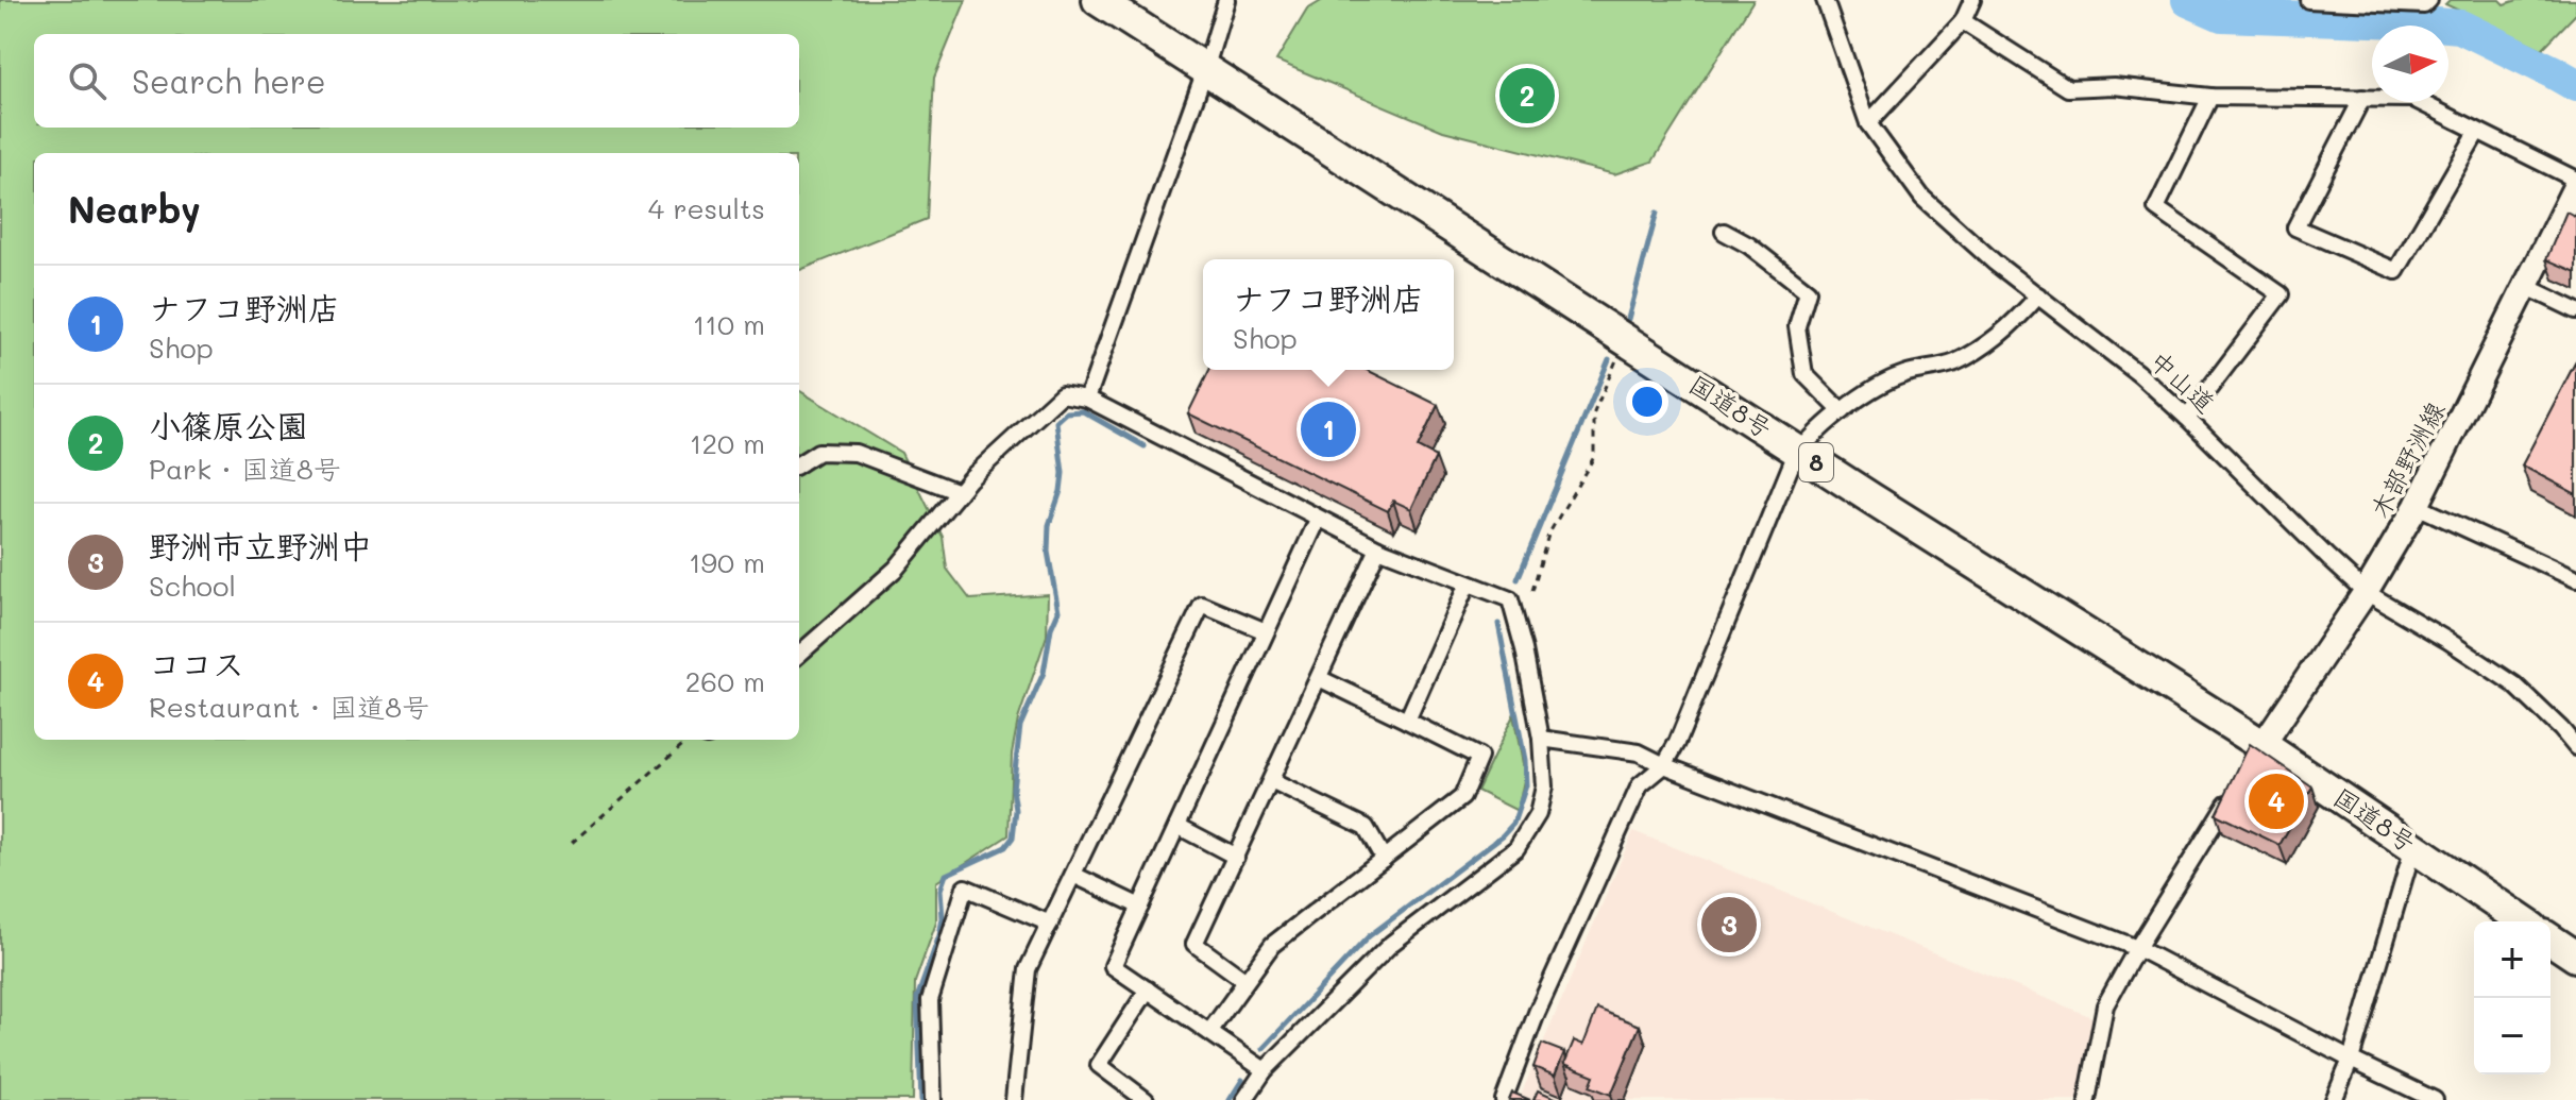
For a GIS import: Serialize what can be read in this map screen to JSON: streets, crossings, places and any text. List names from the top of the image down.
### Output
{
  "streets": {
    "highway": ["国道8号", "8"],
    "main road": ["木部野洲線"],
    "street": ["中山道"]
  },
  "crossings": [
    ["中山道", "木部野洲線"],
    ["国道8号", "木部野洲線"]
  ],
  "north": "right",
  "page": {
    "search": "Search here",
    "pins": [
      "2",
      "1",
      "4",
      "3"
    ],
    "heading": ["Nearby", "4 results"],
    "popup": ["ナフコ野洲店", "Shop"],
    "list": [
      {
        "mark": "1",
        "name": "ナフコ野洲店",
        "note": "Shop",
        "value": "110 m"
      },
      {
        "mark": "2",
        "name": "小篠原公園",
        "note": "Park · 国道8号",
        "value": "120 m"
      },
      {
        "mark": "3",
        "name": "野洲市立野洲中",
        "note": "School",
        "value": "190 m"
      },
      {
        "mark": "4",
        "name": "ココス",
        "note": "Restaurant · 国道8号",
        "value": "260 m"
      }
    ],
    "map_buttons": ["+", "−"]
  }
}
